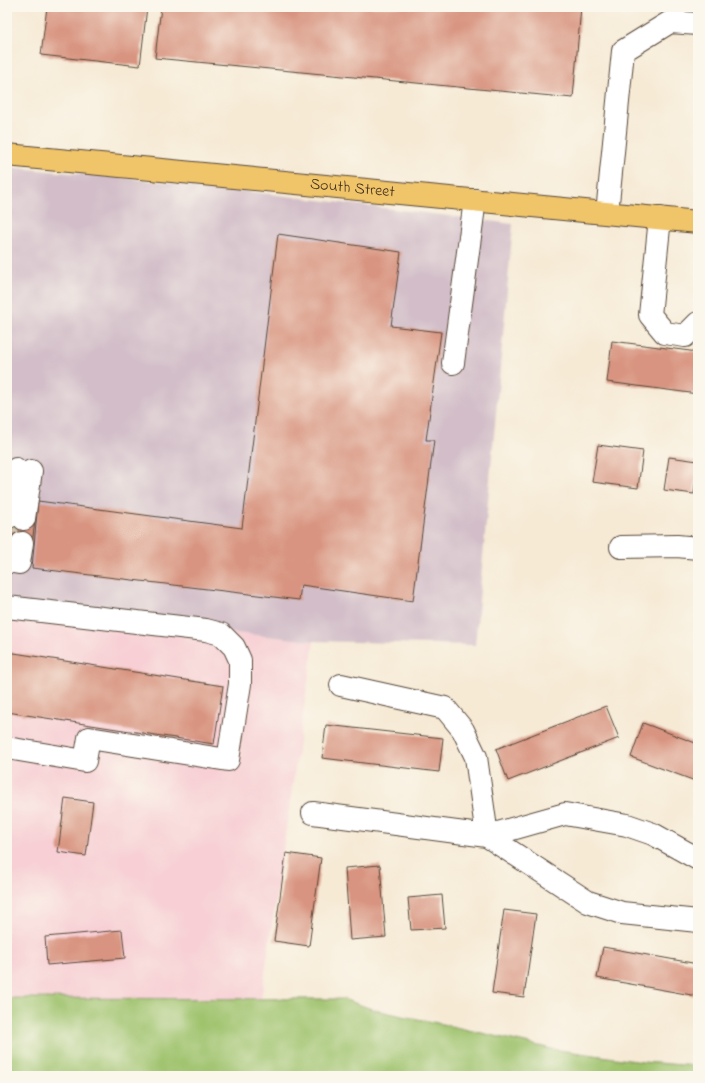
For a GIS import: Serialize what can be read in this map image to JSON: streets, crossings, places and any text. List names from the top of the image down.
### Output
{
  "streets": {
    "main road": ["South Street"]
  }
}
